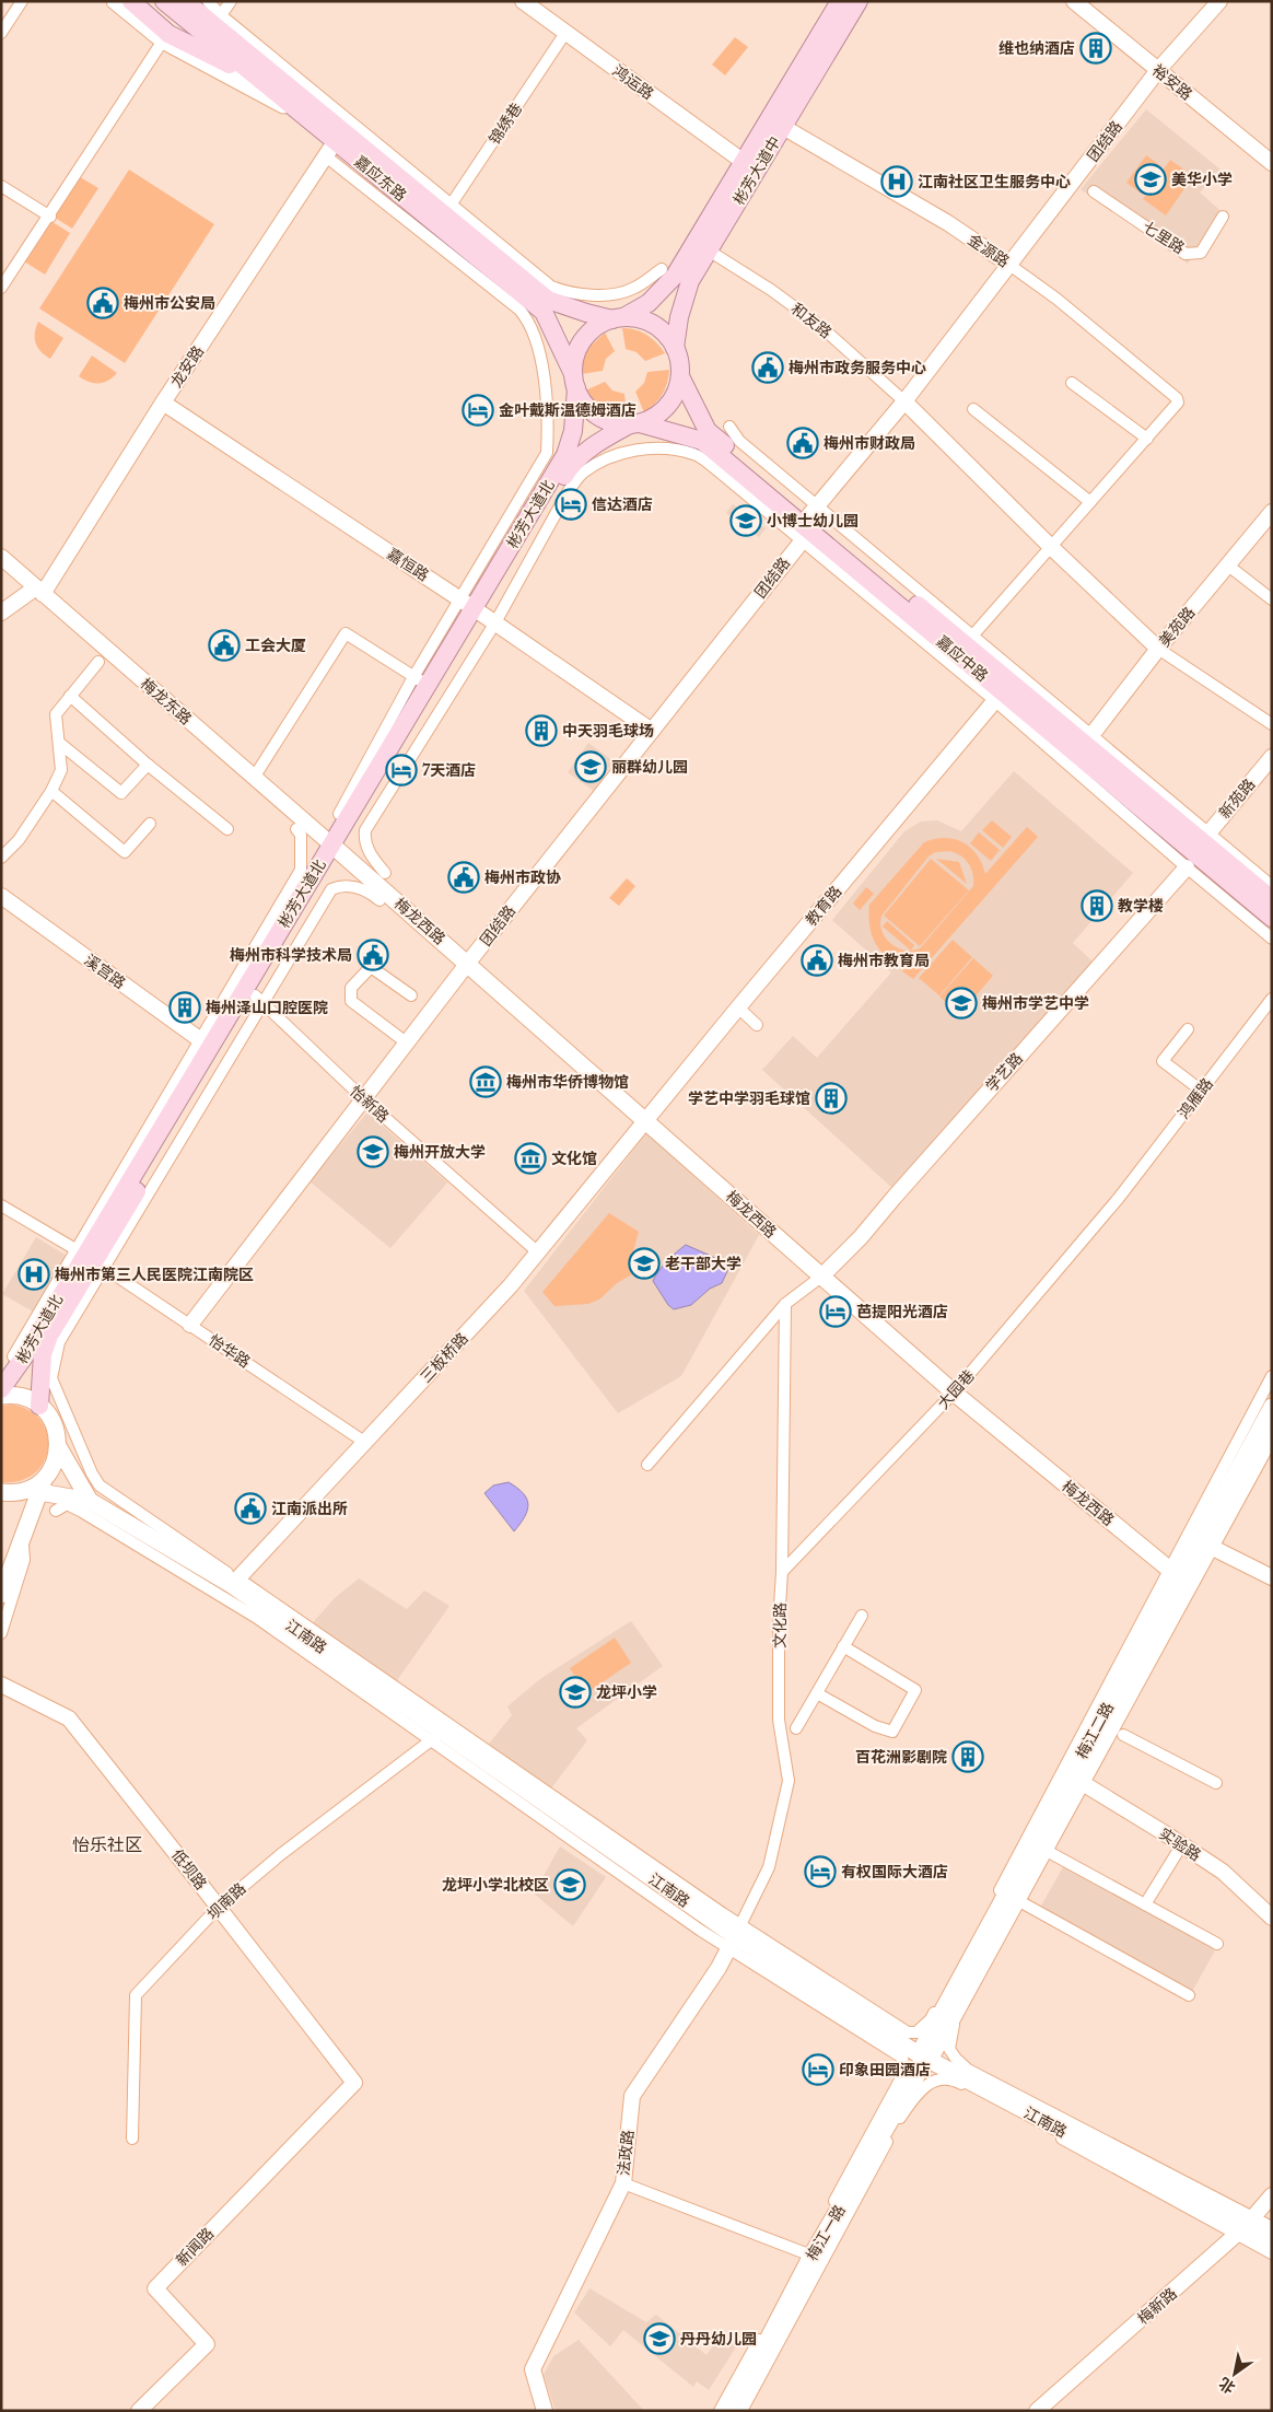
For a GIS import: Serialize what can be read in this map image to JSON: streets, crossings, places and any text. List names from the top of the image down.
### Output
{
  "streets": {
    "main road": [
      "彬芳大道中",
      "嘉应东路",
      "彬芳大道北",
      "嘉应中路",
      "梅龙西路",
      "江南路",
      "梅江二路",
      "梅江一路"
    ],
    "street": [
      "鸿运路",
      "裕安路",
      "锦绣巷",
      "团结路",
      "七里路",
      "金源路",
      "和友路",
      "龙安路",
      "嘉恒路",
      "美苑路",
      "梅龙东路",
      "新苑路",
      "教育路",
      "溪宫路",
      "学艺路",
      "鸿雁路",
      "怡新路",
      "怡华路",
      "三板桥路",
      "大园巷",
      "文化路",
      "实验路",
      "低坝路",
      "坝南路",
      "法政路",
      "新闻路",
      "梅新路"
    ]
  },
  "crossings": [
    ["鸿运路", "锦绣巷"],
    ["鸿运路", "彬芳大道中"],
    ["裕安路", "团结路"],
    ["锦绣巷", "嘉应东路"],
    ["团结路", "金源路"],
    ["团结路", "和友路"],
    ["团结路", "嘉恒路"],
    ["团结路", "嘉应中路"],
    ["团结路", "梅龙西路"],
    ["团结路", "怡新路"],
    ["团结路", "怡华路"],
    ["彬芳大道中", "嘉应东路"],
    ["彬芳大道中", "金源路"],
    ["彬芳大道中", "和友路"],
    ["彬芳大道中", "彬芳大道北"],
    ["彬芳大道中", "嘉应中路"],
    ["嘉应东路", "龙安路"],
    ["嘉应东路", "彬芳大道北"],
    ["嘉应东路", "嘉应中路"],
    ["龙安路", "嘉恒路"],
    ["龙安路", "梅龙东路"],
    ["彬芳大道北", "嘉恒路"],
    ["彬芳大道北", "嘉应中路"],
    ["彬芳大道北", "梅龙东路"],
    ["彬芳大道北", "梅龙西路"],
    ["彬芳大道北", "溪宫路"],
    ["彬芳大道北", "怡新路"],
    ["彬芳大道北", "怡华路"],
    ["美苑路", "嘉应中路"],
    ["嘉应中路", "新苑路"],
    ["嘉应中路", "教育路"],
    ["梅龙东路", "梅龙西路"],
    ["教育路", "梅龙西路"],
    ["教育路", "三板桥路"],
    ["梅龙西路", "学艺路"],
    ["梅龙西路", "三板桥路"],
    ["梅龙西路", "大园巷"],
    ["梅龙西路", "梅江二路"],
    ["鸿雁路", "大园巷"],
    ["怡新路", "三板桥路"],
    ["怡华路", "三板桥路"],
    ["三板桥路", "江南路"],
    ["大园巷", "文化路"],
    ["文化路", "江南路"],
    ["文化路", "法政路"],
    ["江南路", "梅江二路"],
    ["江南路", "坝南路"],
    ["江南路", "法政路"],
    ["江南路", "梅江一路"],
    ["江南路", "梅新路"],
    ["梅江二路", "实验路"],
    ["梅江二路", "梅江一路"],
    ["低坝路", "坝南路"],
    ["低坝路", "新闻路"]
  ],
  "districts": ["怡乐社区"],
  "places": {
    "building": [
      "维也纳酒店",
      "中天羽毛球场",
      "教学楼",
      "梅州泽山口腔医院",
      "学艺中学羽毛球馆",
      "百花洲影剧院"
    ],
    "school or university": [
      "美华小学",
      "小博士幼儿园",
      "丽群幼儿园",
      "梅州市学艺中学",
      "梅州开放大学",
      "老干部大学",
      "龙坪小学",
      "龙坪小学北校区",
      "丹丹幼儿园"
    ],
    "hospital": ["江南社区卫生服务中心", "梅州市第三人民医院江南院区"],
    "public building": [
      "梅州市公安局",
      "梅州市政务服务中心",
      "梅州市财政局",
      "工会大厦",
      "梅州市政协",
      "梅州市科学技术局",
      "梅州市教育局",
      "江南派出所"
    ],
    "hotel": [
      "金叶戴斯温德姆酒店",
      "信达酒店",
      "7天酒店",
      "芭提阳光酒店",
      "有权国际大酒店",
      "印象田园酒店"
    ],
    "museum": ["梅州市华侨博物馆", "文化馆"]
  },
  "north": "bottom left"
}
